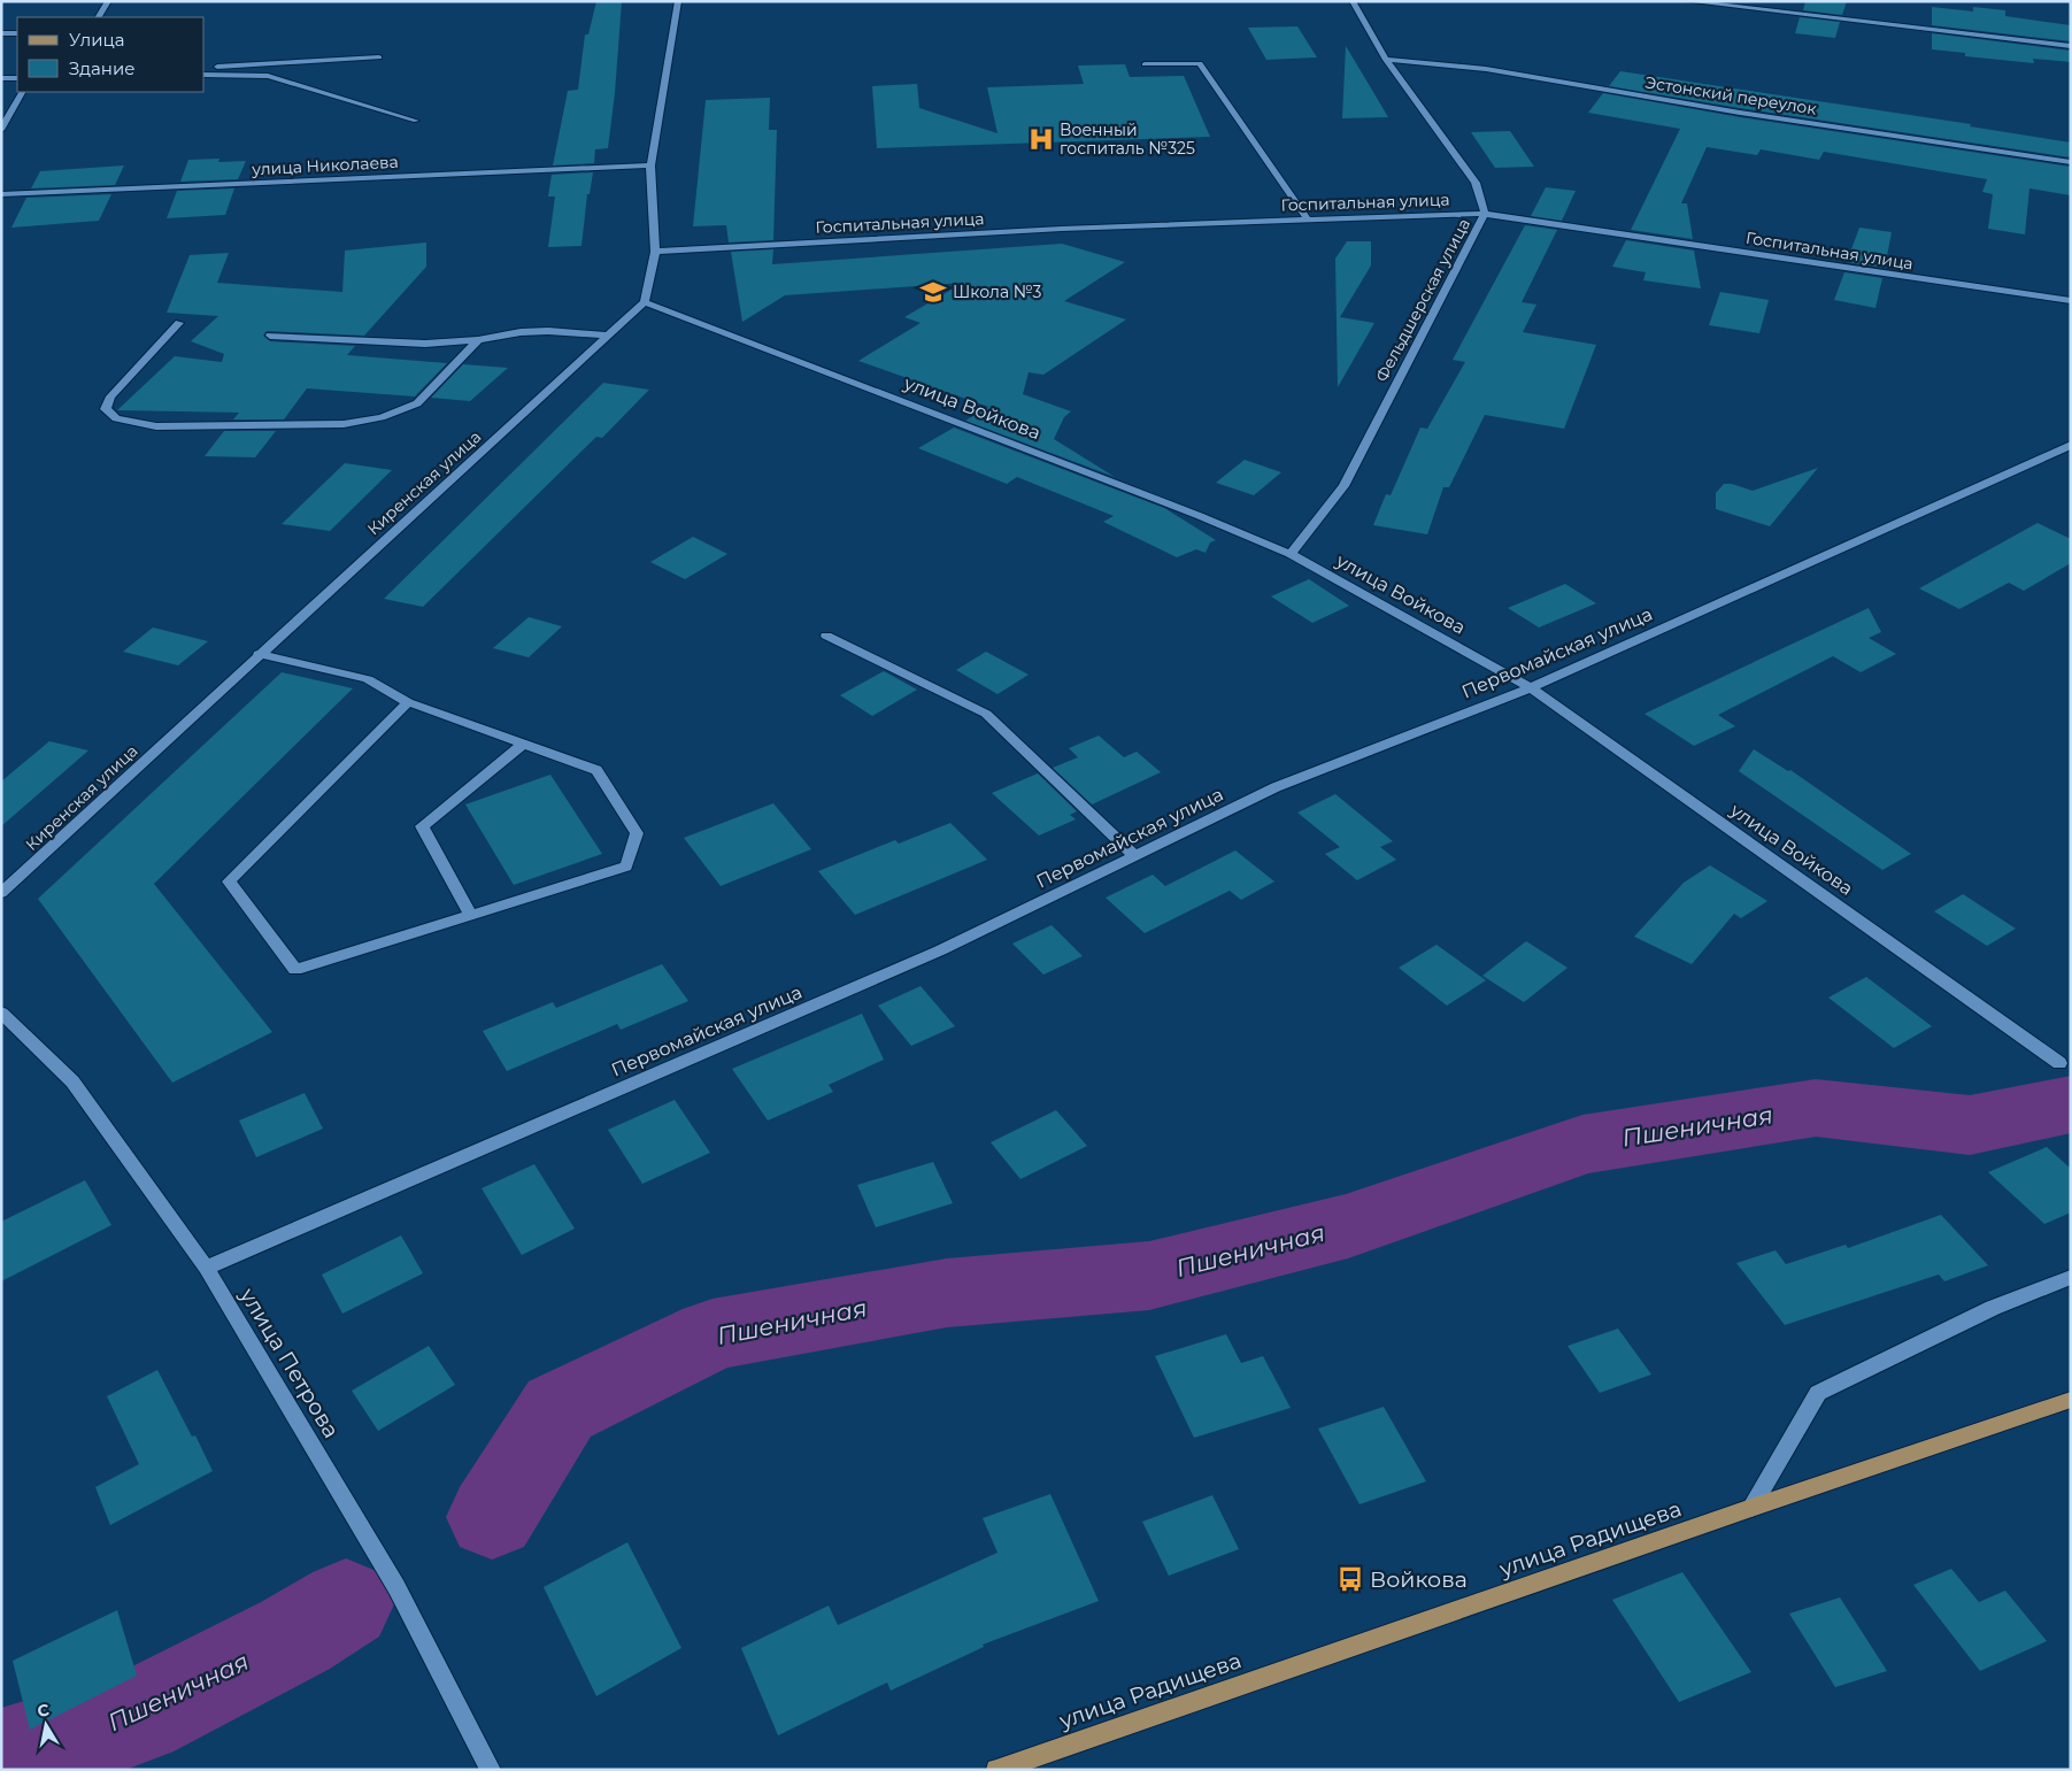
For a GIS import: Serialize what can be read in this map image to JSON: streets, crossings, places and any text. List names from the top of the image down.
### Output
{
  "streets": {
    "main road": ["улица Радищева"],
    "street": [
      "Эстонский переулок",
      "улица Николаева",
      "Госпитальная улица",
      "Фельдшерская улица",
      "улица Войкова",
      "Киренская улица",
      "Первомайская улица",
      "улица Петрова"
    ]
  },
  "crossings": [
    ["Эстонский переулок", "Фельдшерская улица"],
    ["Госпитальная улица", "Фельдшерская улица"],
    ["Фельдшерская улица", "улица Войкова"],
    ["улица Войкова", "Киренская улица"],
    ["улица Войкова", "Первомайская улица"],
    ["Первомайская улица", "улица Петрова"]
  ],
  "water": ["Пшеничная"],
  "places": {
    "hospital": ["Военный госпиталь №325"],
    "school or university": ["Школа №3"],
    "bus stop": ["Войкова"]
  },
  "legend": ["Улица", "Здание"],
  "north": "top"
}
